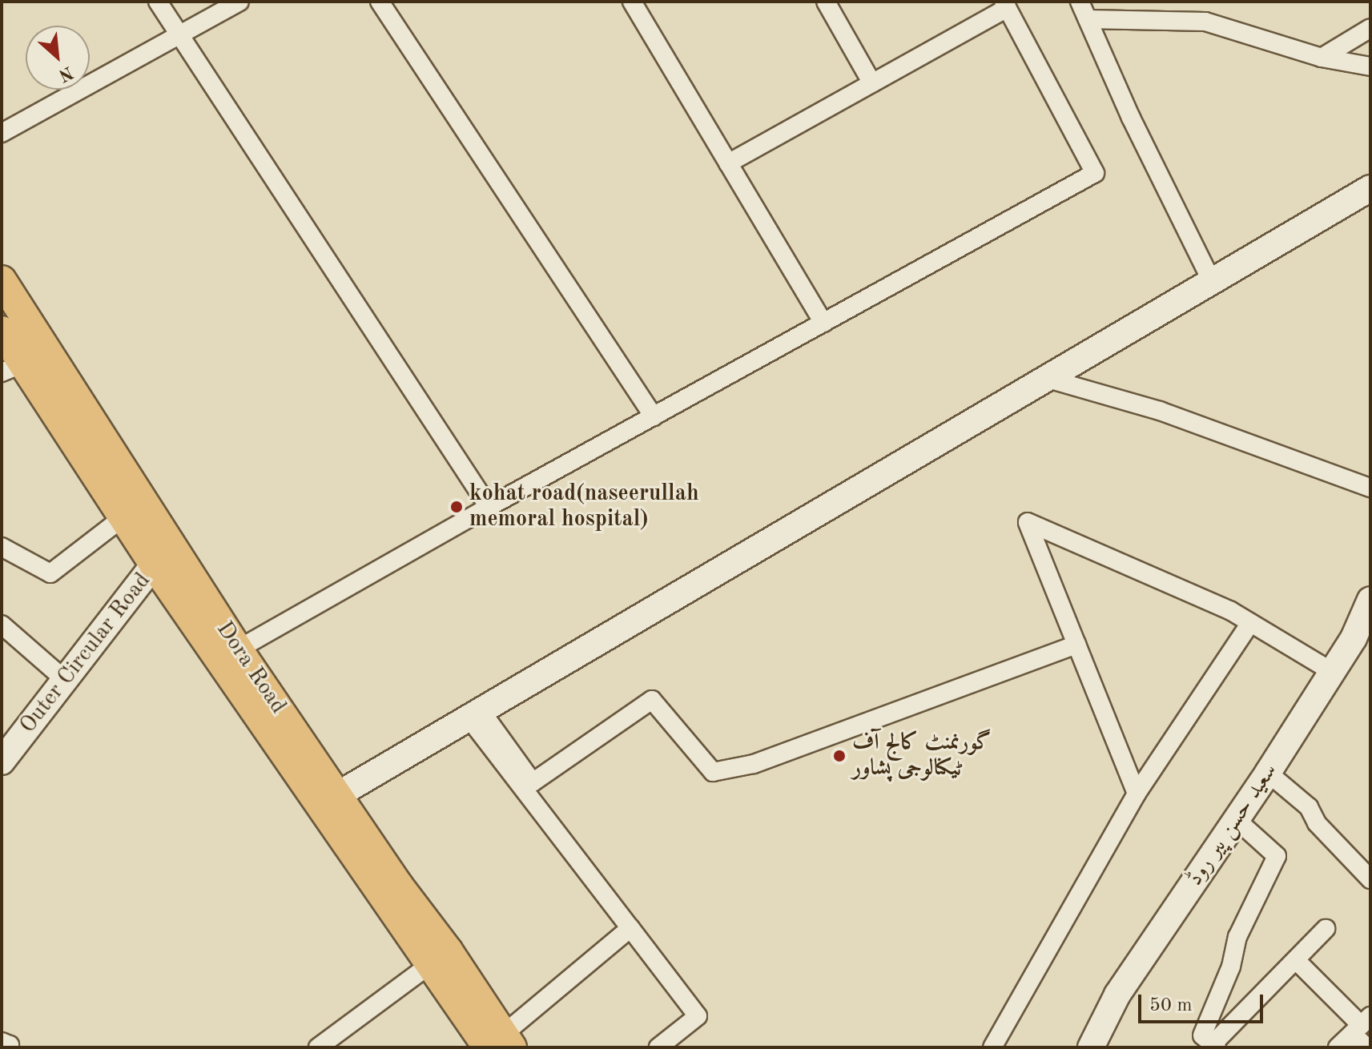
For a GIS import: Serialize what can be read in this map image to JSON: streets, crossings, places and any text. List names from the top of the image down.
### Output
{
  "streets": {
    "main road": ["Outer Circular Road", "Dora Road", "سعید حسن پیر روڈ"]
  },
  "crossings": [
    ["Outer Circular Road", "Dora Road"]
  ],
  "places": ["kohat road(naseerullah memoral hospital)", "گورنمنٹ کالج آف ٹیکنالوجی پشاور"],
  "scale_bar": "50 m",
  "north": "bottom right"
}
